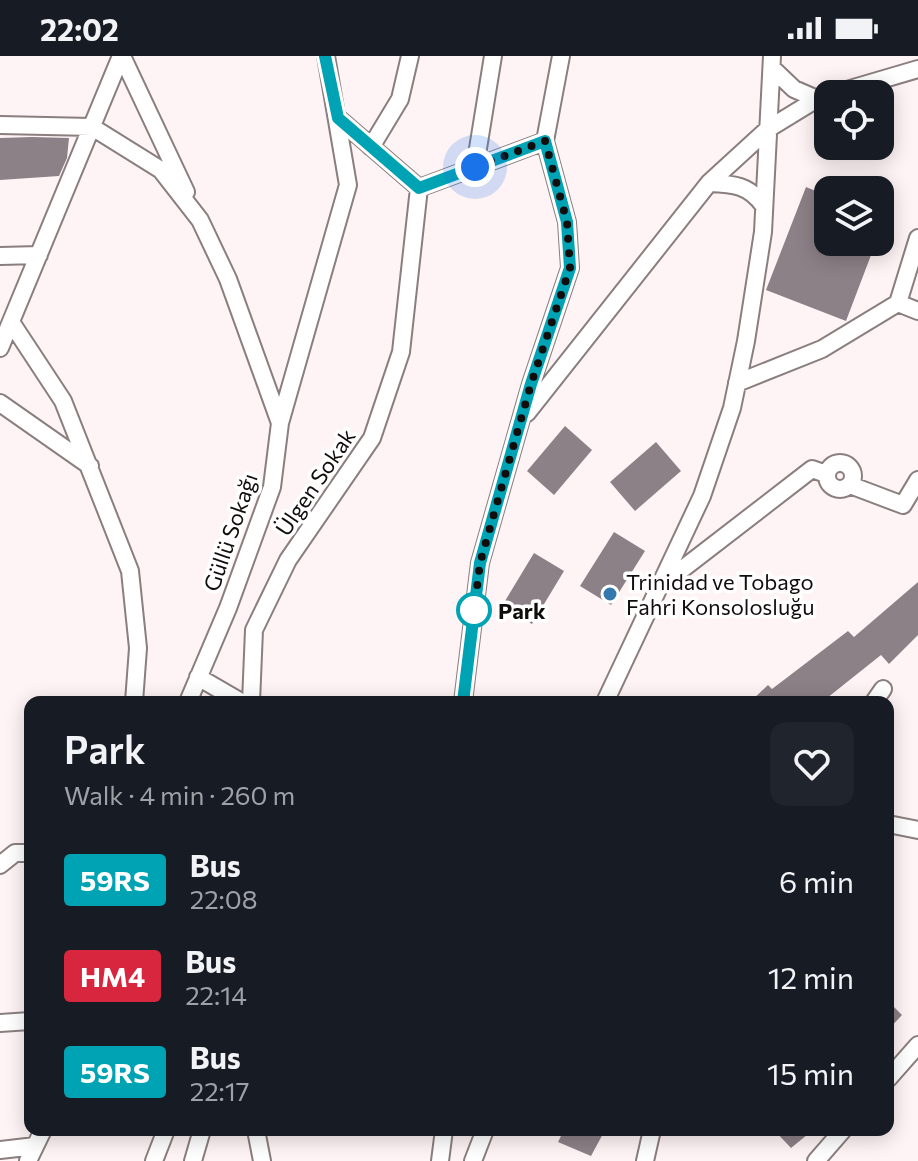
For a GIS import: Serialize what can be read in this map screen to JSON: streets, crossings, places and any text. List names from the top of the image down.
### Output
{
  "streets": {
    "street": ["Ülgen Sokak", "Güllü Sokağı"]
  },
  "places": ["Trinidad ve Tobago Fahri Konsolosluğu", "Park"],
  "lines": ["bus line 59RS"],
  "page": {
    "status": "22:02",
    "heading": ["Park", "Walk · 4 min · 260 m"],
    "list": [
      {
        "mark": "59RS",
        "name": "Bus",
        "note": "22:08",
        "value": "6 min"
      },
      {
        "mark": "HM4",
        "name": "Bus",
        "note": "22:14",
        "value": "12 min"
      },
      {
        "mark": "59RS",
        "name": "Bus",
        "note": "22:17",
        "value": "15 min"
      }
    ]
  }
}
